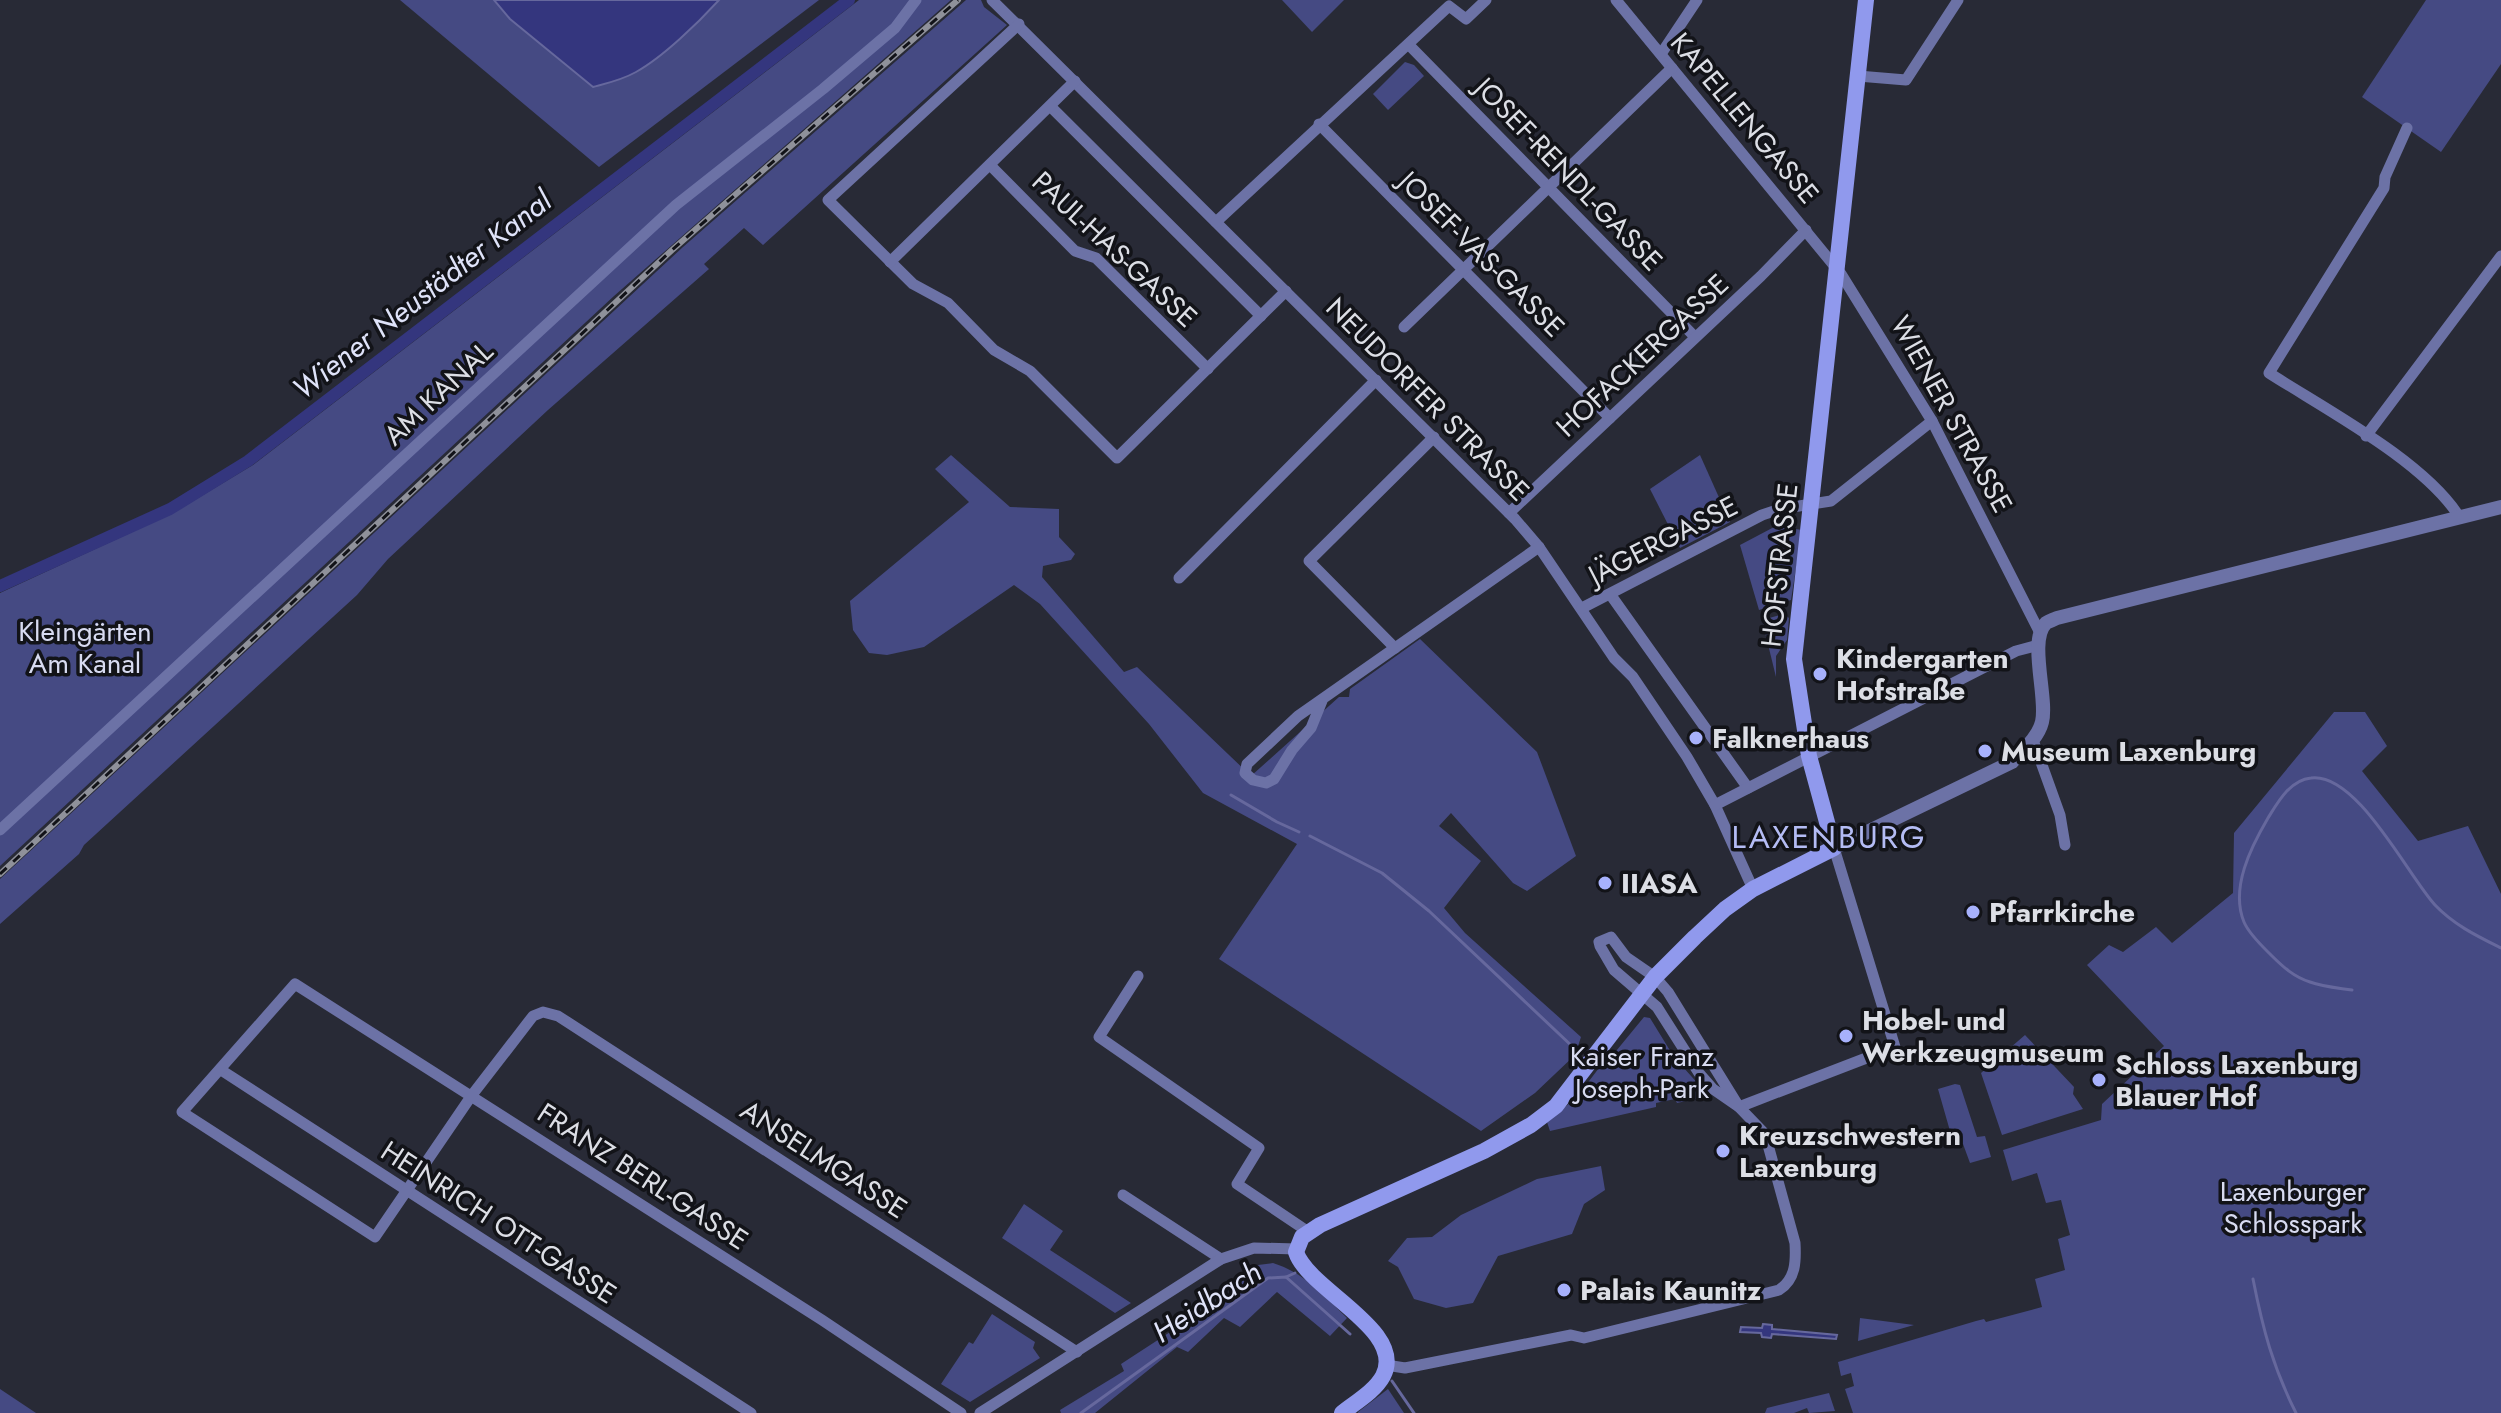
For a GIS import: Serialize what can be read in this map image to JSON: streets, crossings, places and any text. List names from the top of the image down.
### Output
{
  "streets": {
    "main road": ["HOFSTRASSE"],
    "street": [
      "KAPELLENGASSE",
      "JOSEF-RENDL-GASSE",
      "PAUL-HAS-GASSE",
      "JOSEF-VAS-GASSE",
      "HOFACKERGASSE",
      "AM KANAL",
      "NEUDORFER STRASSE",
      "WIENER STRASSE",
      "JÄGERGASSE",
      "ANSELMGASSE",
      "FRANZ BERL-GASSE",
      "HEINRICH OTT-GASSE"
    ]
  },
  "crossings": [
    ["KAPELLENGASSE", "HOFACKERGASSE"],
    ["KAPELLENGASSE", "WIENER STRASSE"],
    ["KAPELLENGASSE", "HOFSTRASSE"],
    ["JOSEF-RENDL-GASSE", "HOFACKERGASSE"],
    ["PAUL-HAS-GASSE", "NEUDORFER STRASSE"],
    ["JOSEF-VAS-GASSE", "HOFACKERGASSE"],
    ["HOFACKERGASSE", "NEUDORFER STRASSE"],
    ["NEUDORFER STRASSE", "JÄGERGASSE"],
    ["WIENER STRASSE", "JÄGERGASSE"],
    ["WIENER STRASSE", "HOFSTRASSE"],
    ["JÄGERGASSE", "HOFSTRASSE"],
    ["ANSELMGASSE", "FRANZ BERL-GASSE"],
    ["FRANZ BERL-GASSE", "HEINRICH OTT-GASSE"]
  ],
  "districts": ["LAXENBURG"],
  "water": ["Wiener Neustädter Kanal", "Heidbach"],
  "parks": ["Kleingärten Am Kanal", "Kaiser Franz Joseph-Park", "Laxenburger Schlosspark"],
  "places": [
    "Kindergarten Hofstraße",
    "Falknerhaus",
    "Museum Laxenburg",
    "IIASA",
    "Pfarrkirche",
    "Hobel- und Werkzeugmuseum",
    "Schloss Laxenburg Blauer Hof",
    "Kreuzschwestern Laxenburg",
    "Palais Kaunitz"
  ]
}
